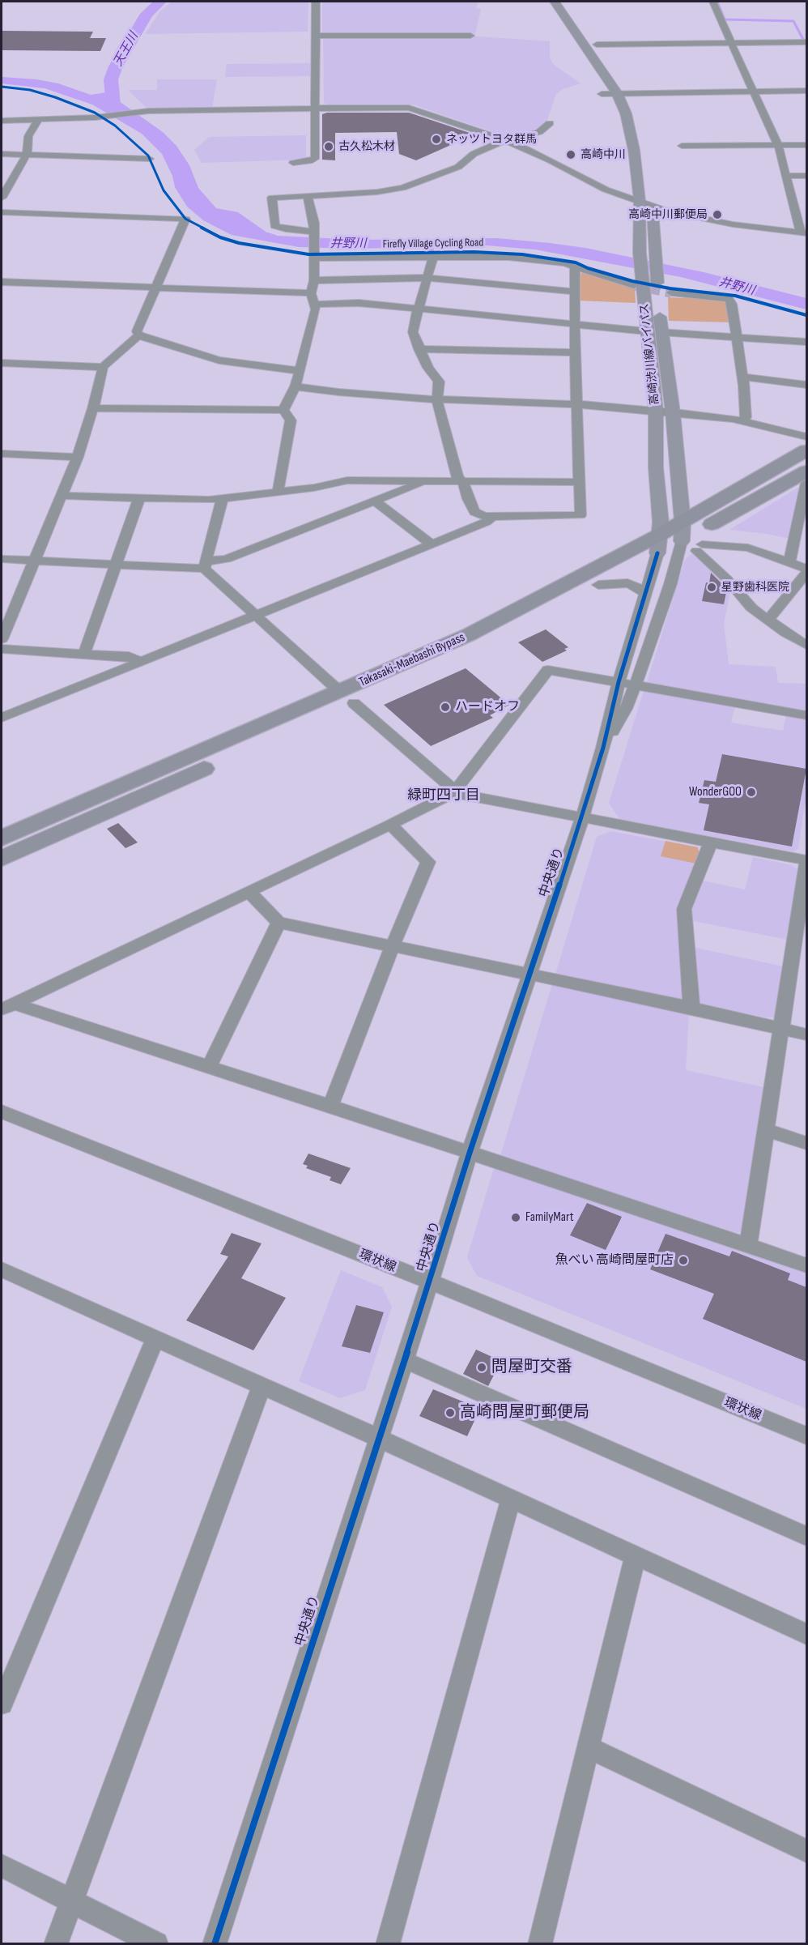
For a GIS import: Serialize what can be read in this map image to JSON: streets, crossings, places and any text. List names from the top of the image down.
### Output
{
  "streets": {
    "highway": ["Takasaki-Maebashi Bypass"],
    "main road": ["高崎渋川線バイパス"],
    "street": ["中央通り", "環状線"],
    "cycle path": ["Firefly Village Cycling Road"]
  },
  "crossings": [
    ["高崎渋川線バイパス", "Takasaki-Maebashi Bypass"],
    ["高崎渋川線バイパス", "中央通り"],
    ["Takasaki-Maebashi Bypass", "中央通り"],
    ["中央通り", "環状線"]
  ],
  "districts": ["緑町四丁目"],
  "water": ["天王川", "井野川"],
  "places": [
    "ネッツトヨタ群馬",
    "古久松木材",
    "高崎中川",
    "高崎中川郵便局",
    "星野歯科医院",
    "ハードオフ",
    "WonderGOO",
    "FamilyMart",
    "魚べい 高崎問屋町店",
    "問屋町交番",
    "高崎問屋町郵便局"
  ]
}
